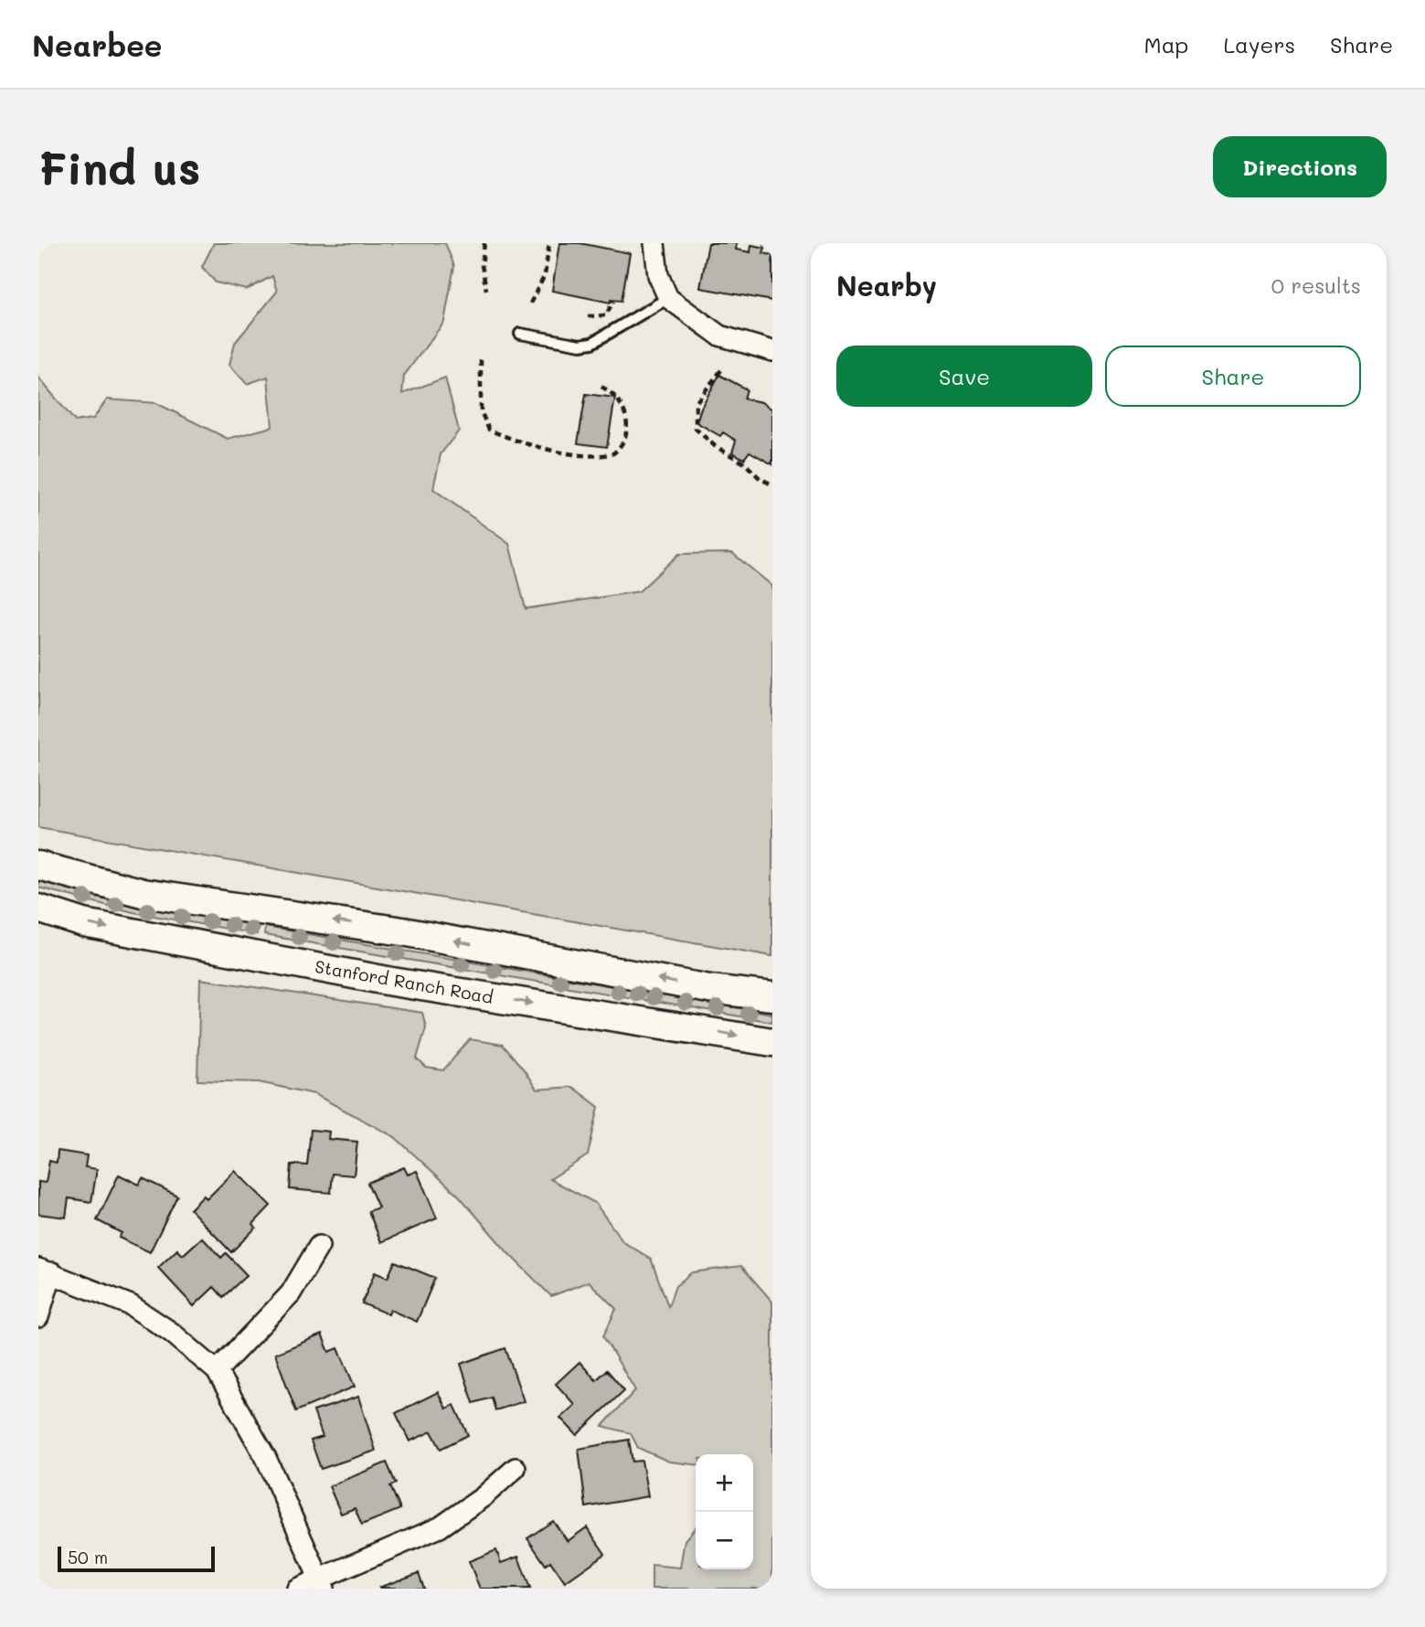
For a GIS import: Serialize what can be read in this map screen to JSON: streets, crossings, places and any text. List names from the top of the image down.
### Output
{
  "streets": {
    "main road": ["Stanford Ranch Road"]
  },
  "scale_bar": "50 m",
  "page": {
    "header": "Nearbee",
    "nav": ["Map", "Layers", "Share"],
    "buttons": [
      "Directions",
      ["Save", "Share"]
    ],
    "title": "Find us",
    "heading": ["Nearby", "0 results"],
    "map_buttons": ["+", "−"],
    "scale": "50 m"
  }
}
